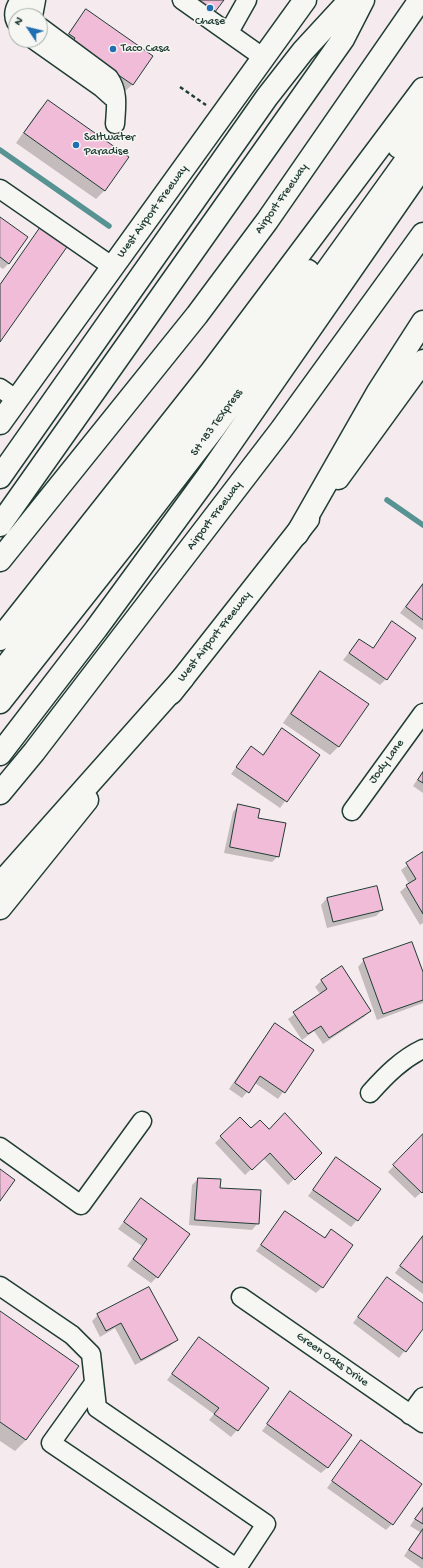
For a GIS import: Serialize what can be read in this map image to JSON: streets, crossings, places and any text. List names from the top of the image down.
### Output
{
  "streets": {
    "main road": ["Airport Freeway", "West Airport Freeway", "SH 183 TEXpress"],
    "street": ["Jody Lane", "Green Oaks Drive"]
  },
  "places": ["Chase", "Taco Casa", "Saltwater Paradise"],
  "north": "top left"
}
